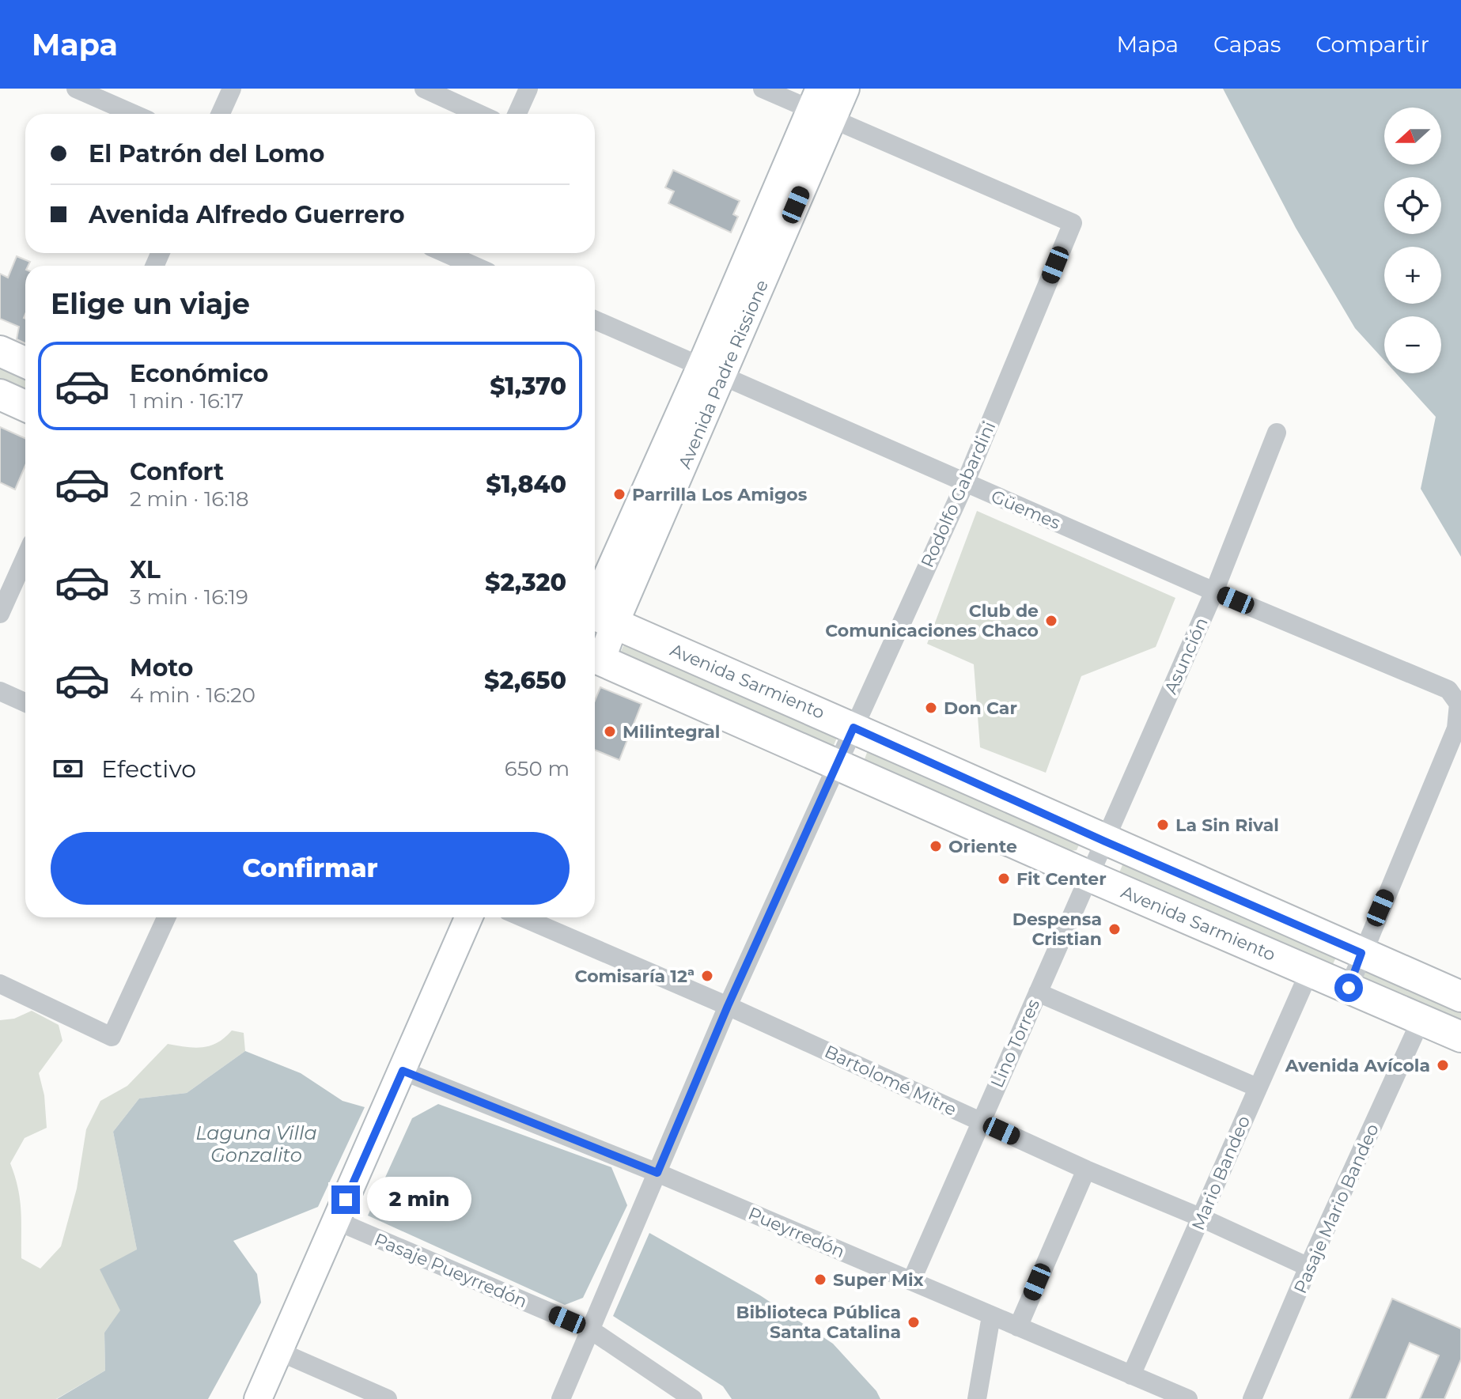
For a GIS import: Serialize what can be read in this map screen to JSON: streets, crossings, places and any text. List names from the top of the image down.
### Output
{
  "streets": {
    "main road": ["Avenida Padre Rissione", "Avenida Sarmiento"],
    "street": [
      "Rodolfo Gabardini",
      "Güemes",
      "Asunción",
      "Lino Torres",
      "Bartolomé Mitre",
      "Mario Bandeo",
      "Pasaje Mario Bandeo",
      "Pueyrredón",
      "Pasaje Pueyrredón"
    ]
  },
  "crossings": [
    ["Avenida Padre Rissione", "Rodolfo Gabardini"],
    ["Avenida Padre Rissione", "Güemes"],
    ["Avenida Padre Rissione", "Avenida Sarmiento"],
    ["Rodolfo Gabardini", "Güemes"],
    ["Rodolfo Gabardini", "Avenida Sarmiento"],
    ["Rodolfo Gabardini", "Bartolomé Mitre"],
    ["Rodolfo Gabardini", "Pueyrredón"],
    ["Rodolfo Gabardini", "Pasaje Pueyrredón"],
    ["Güemes", "Asunción"],
    ["Güemes", "Avenida Sarmiento"],
    ["Asunción", "Avenida Sarmiento"],
    ["Asunción", "Lino Torres"],
    ["Avenida Sarmiento", "Lino Torres"],
    ["Avenida Sarmiento", "Mario Bandeo"],
    ["Avenida Sarmiento", "Pasaje Mario Bandeo"],
    ["Lino Torres", "Bartolomé Mitre"],
    ["Lino Torres", "Pueyrredón"],
    ["Bartolomé Mitre", "Mario Bandeo"],
    ["Bartolomé Mitre", "Pasaje Mario Bandeo"],
    ["Mario Bandeo", "Pueyrredón"]
  ],
  "water": ["Laguna Villa Gonzalito"],
  "places": [
    "Parrilla Los Amigos",
    "Club de Comunicaciones Chaco",
    "Don Car",
    "Milintegral",
    "La Sin Rival",
    "Oriente",
    "Fit Center",
    "Despensa Cristian",
    "Comisaría 12ª",
    "Avenida Avícola",
    "Super Mix",
    "Biblioteca Pública Santa Catalina"
  ],
  "north": "left",
  "page": {
    "header": "Mapa",
    "nav": ["Mapa", "Capas", "Compartir"],
    "map_buttons": ["+", "−"],
    "banner": ["El Patrón del Lomo", "Avenida Alfredo Guerrero"],
    "heading": "Elige un viaje",
    "list": [
      {
        "name": "Económico",
        "note": "1 min · 16:17",
        "value": "$1,370"
      },
      {
        "name": "Confort",
        "note": "2 min · 16:18",
        "value": "$1,840"
      },
      {
        "name": "XL",
        "note": "3 min · 16:19",
        "value": "$2,320"
      },
      {
        "name": "Moto",
        "note": "4 min · 16:20",
        "value": "$2,650"
      }
    ],
    "pay": ["Efectivo", "650 m"],
    "buttons": "Confirmar",
    "bubble": "2 min"
  }
}
